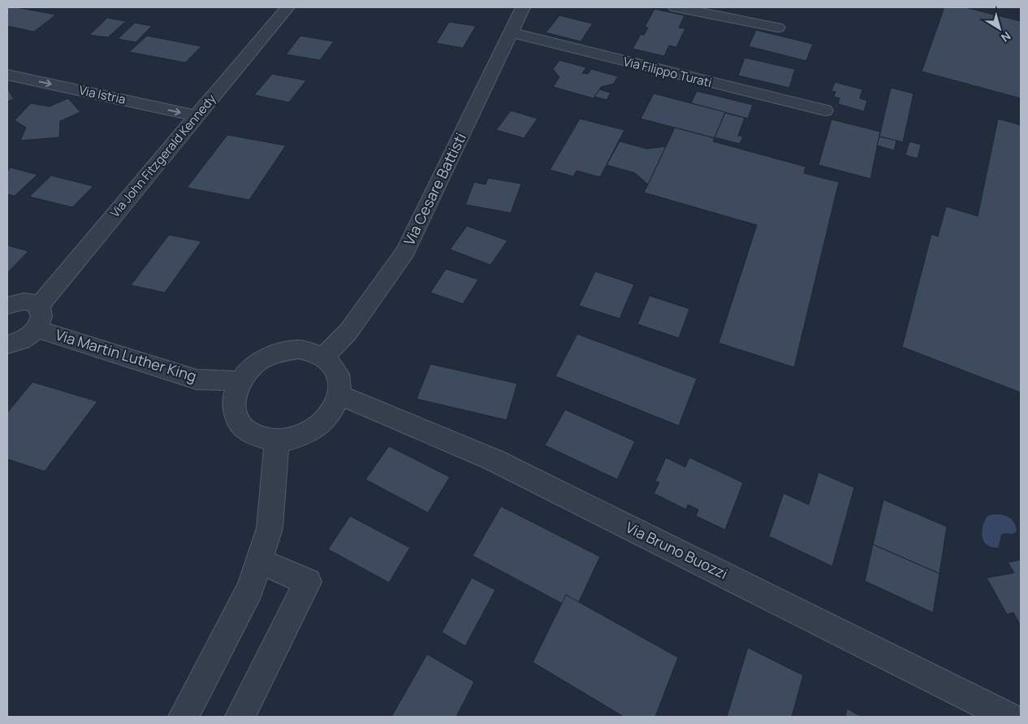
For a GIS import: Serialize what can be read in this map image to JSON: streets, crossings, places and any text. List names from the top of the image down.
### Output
{
  "streets": {
    "street": [
      "Via Filippo Turati",
      "Via Istria",
      "Via John Fitzgerald Kennedy",
      "Via Cesare Battisti",
      "Via Martin Luther King",
      "Via Bruno Buozzi"
    ]
  },
  "crossings": [
    ["Via Filippo Turati", "Via Cesare Battisti"],
    ["Via Istria", "Via John Fitzgerald Kennedy"],
    ["Via Cesare Battisti", "Via Martin Luther King"],
    ["Via Cesare Battisti", "Via Bruno Buozzi"],
    ["Via Martin Luther King", "Via Bruno Buozzi"]
  ],
  "one_way": ["Via Istria"],
  "north": "bottom right"
}
